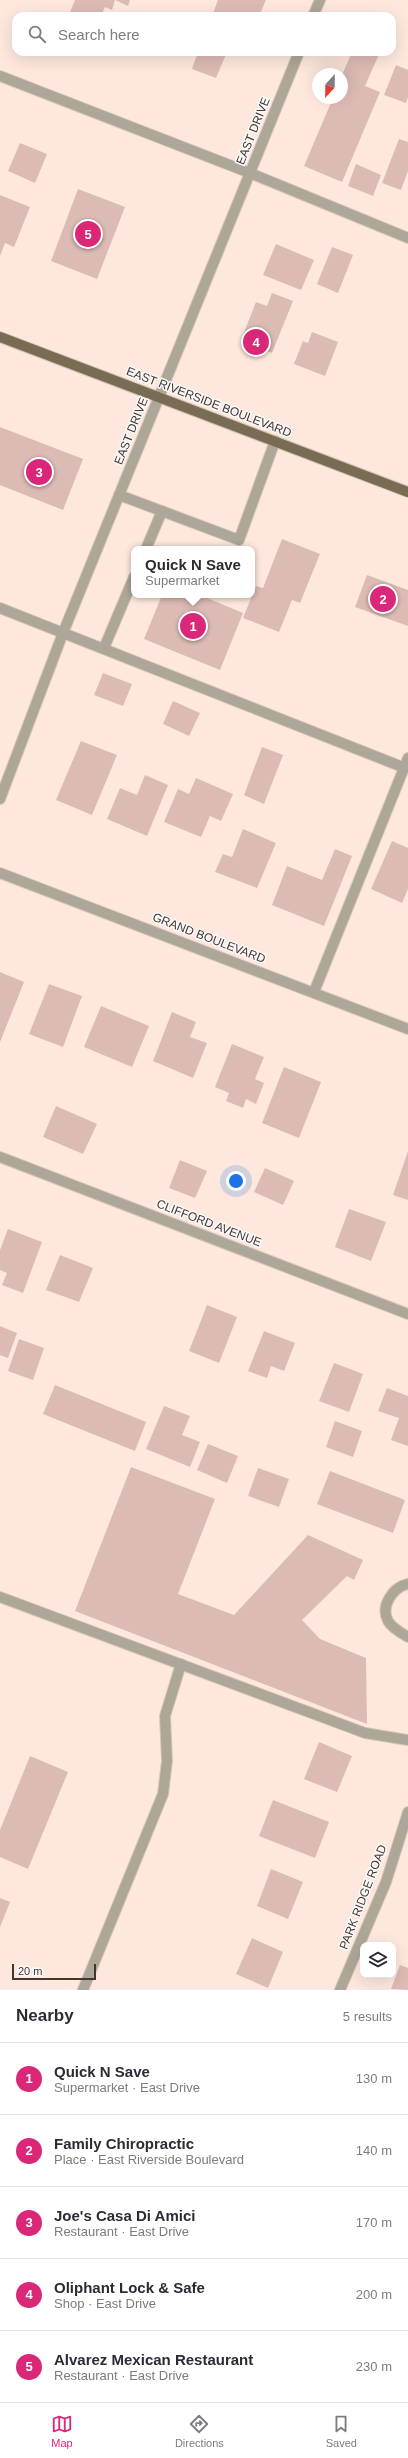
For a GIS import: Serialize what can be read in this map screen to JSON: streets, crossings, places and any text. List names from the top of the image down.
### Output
{
  "streets": {
    "main road": ["EAST RIVERSIDE BOULEVARD"],
    "street": [
      "EAST DRIVE",
      "GRAND BOULEVARD",
      "CLIFFORD AVENUE",
      "PARK RIDGE ROAD"
    ]
  },
  "crossings": [
    ["EAST DRIVE", "EAST RIVERSIDE BOULEVARD"]
  ],
  "scale_bar": "20 m",
  "north": "bottom",
  "page": {
    "search": "Search here",
    "pins": [
      "5",
      "4",
      "3",
      "2",
      "1"
    ],
    "popup": ["Quick N Save", "Supermarket"],
    "scale": "20 m",
    "heading": ["Nearby", "5 results"],
    "list": [
      {
        "mark": "1",
        "name": "Quick N Save",
        "note": "Supermarket · East Drive",
        "value": "130 m"
      },
      {
        "mark": "2",
        "name": "Family Chiropractic",
        "note": "Place · East Riverside Boulevard",
        "value": "140 m"
      },
      {
        "mark": "3",
        "name": "Joe's Casa Di Amici",
        "note": "Restaurant · East Drive",
        "value": "170 m"
      },
      {
        "mark": "4",
        "name": "Oliphant Lock & Safe",
        "note": "Shop · East Drive",
        "value": "200 m"
      },
      {
        "mark": "5",
        "name": "Alvarez Mexican Restaurant",
        "note": "Restaurant · East Drive",
        "value": "230 m"
      }
    ],
    "nav": ["Map", "Directions", "Saved"]
  }
}
